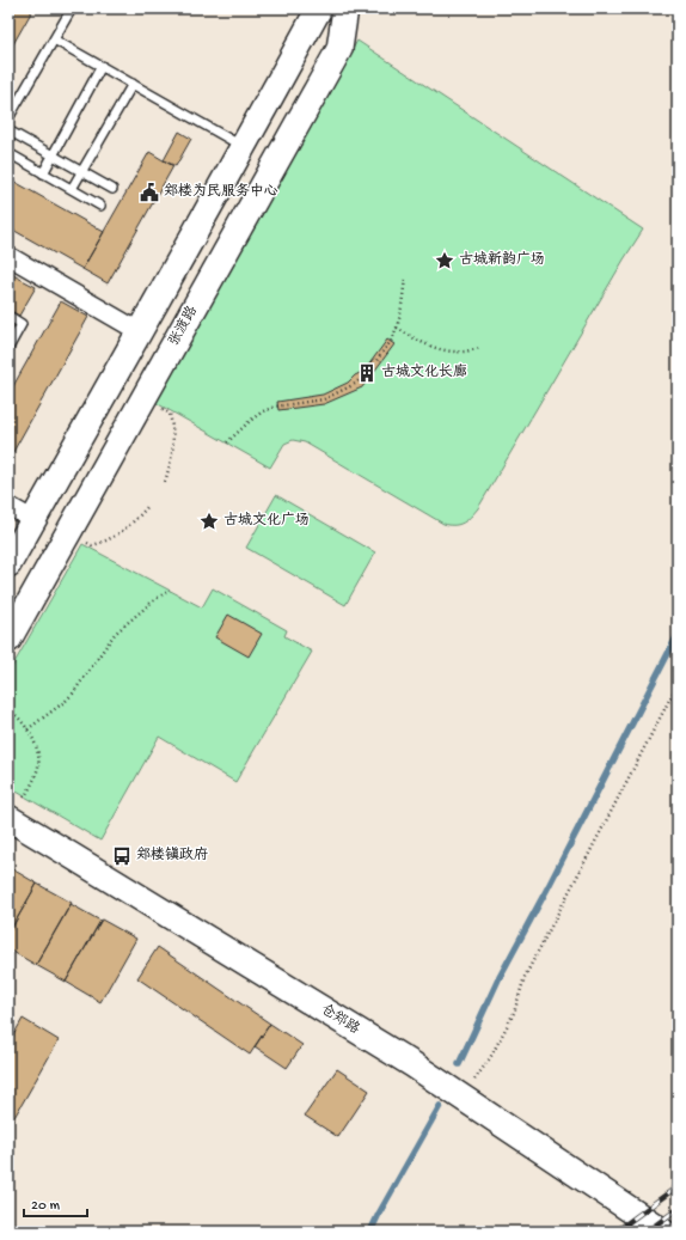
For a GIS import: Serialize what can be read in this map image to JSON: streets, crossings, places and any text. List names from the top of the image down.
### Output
{
  "streets": {
    "street": ["张渡路", "仓郑路"]
  },
  "places": {
    "public building": ["郑楼为民服务中心"],
    "place": ["古城新韵广场", "古城文化广场"],
    "building": ["古城文化长廊"],
    "bus stop": ["郑楼镇政府"]
  },
  "scale_bar": "20 m"
}
